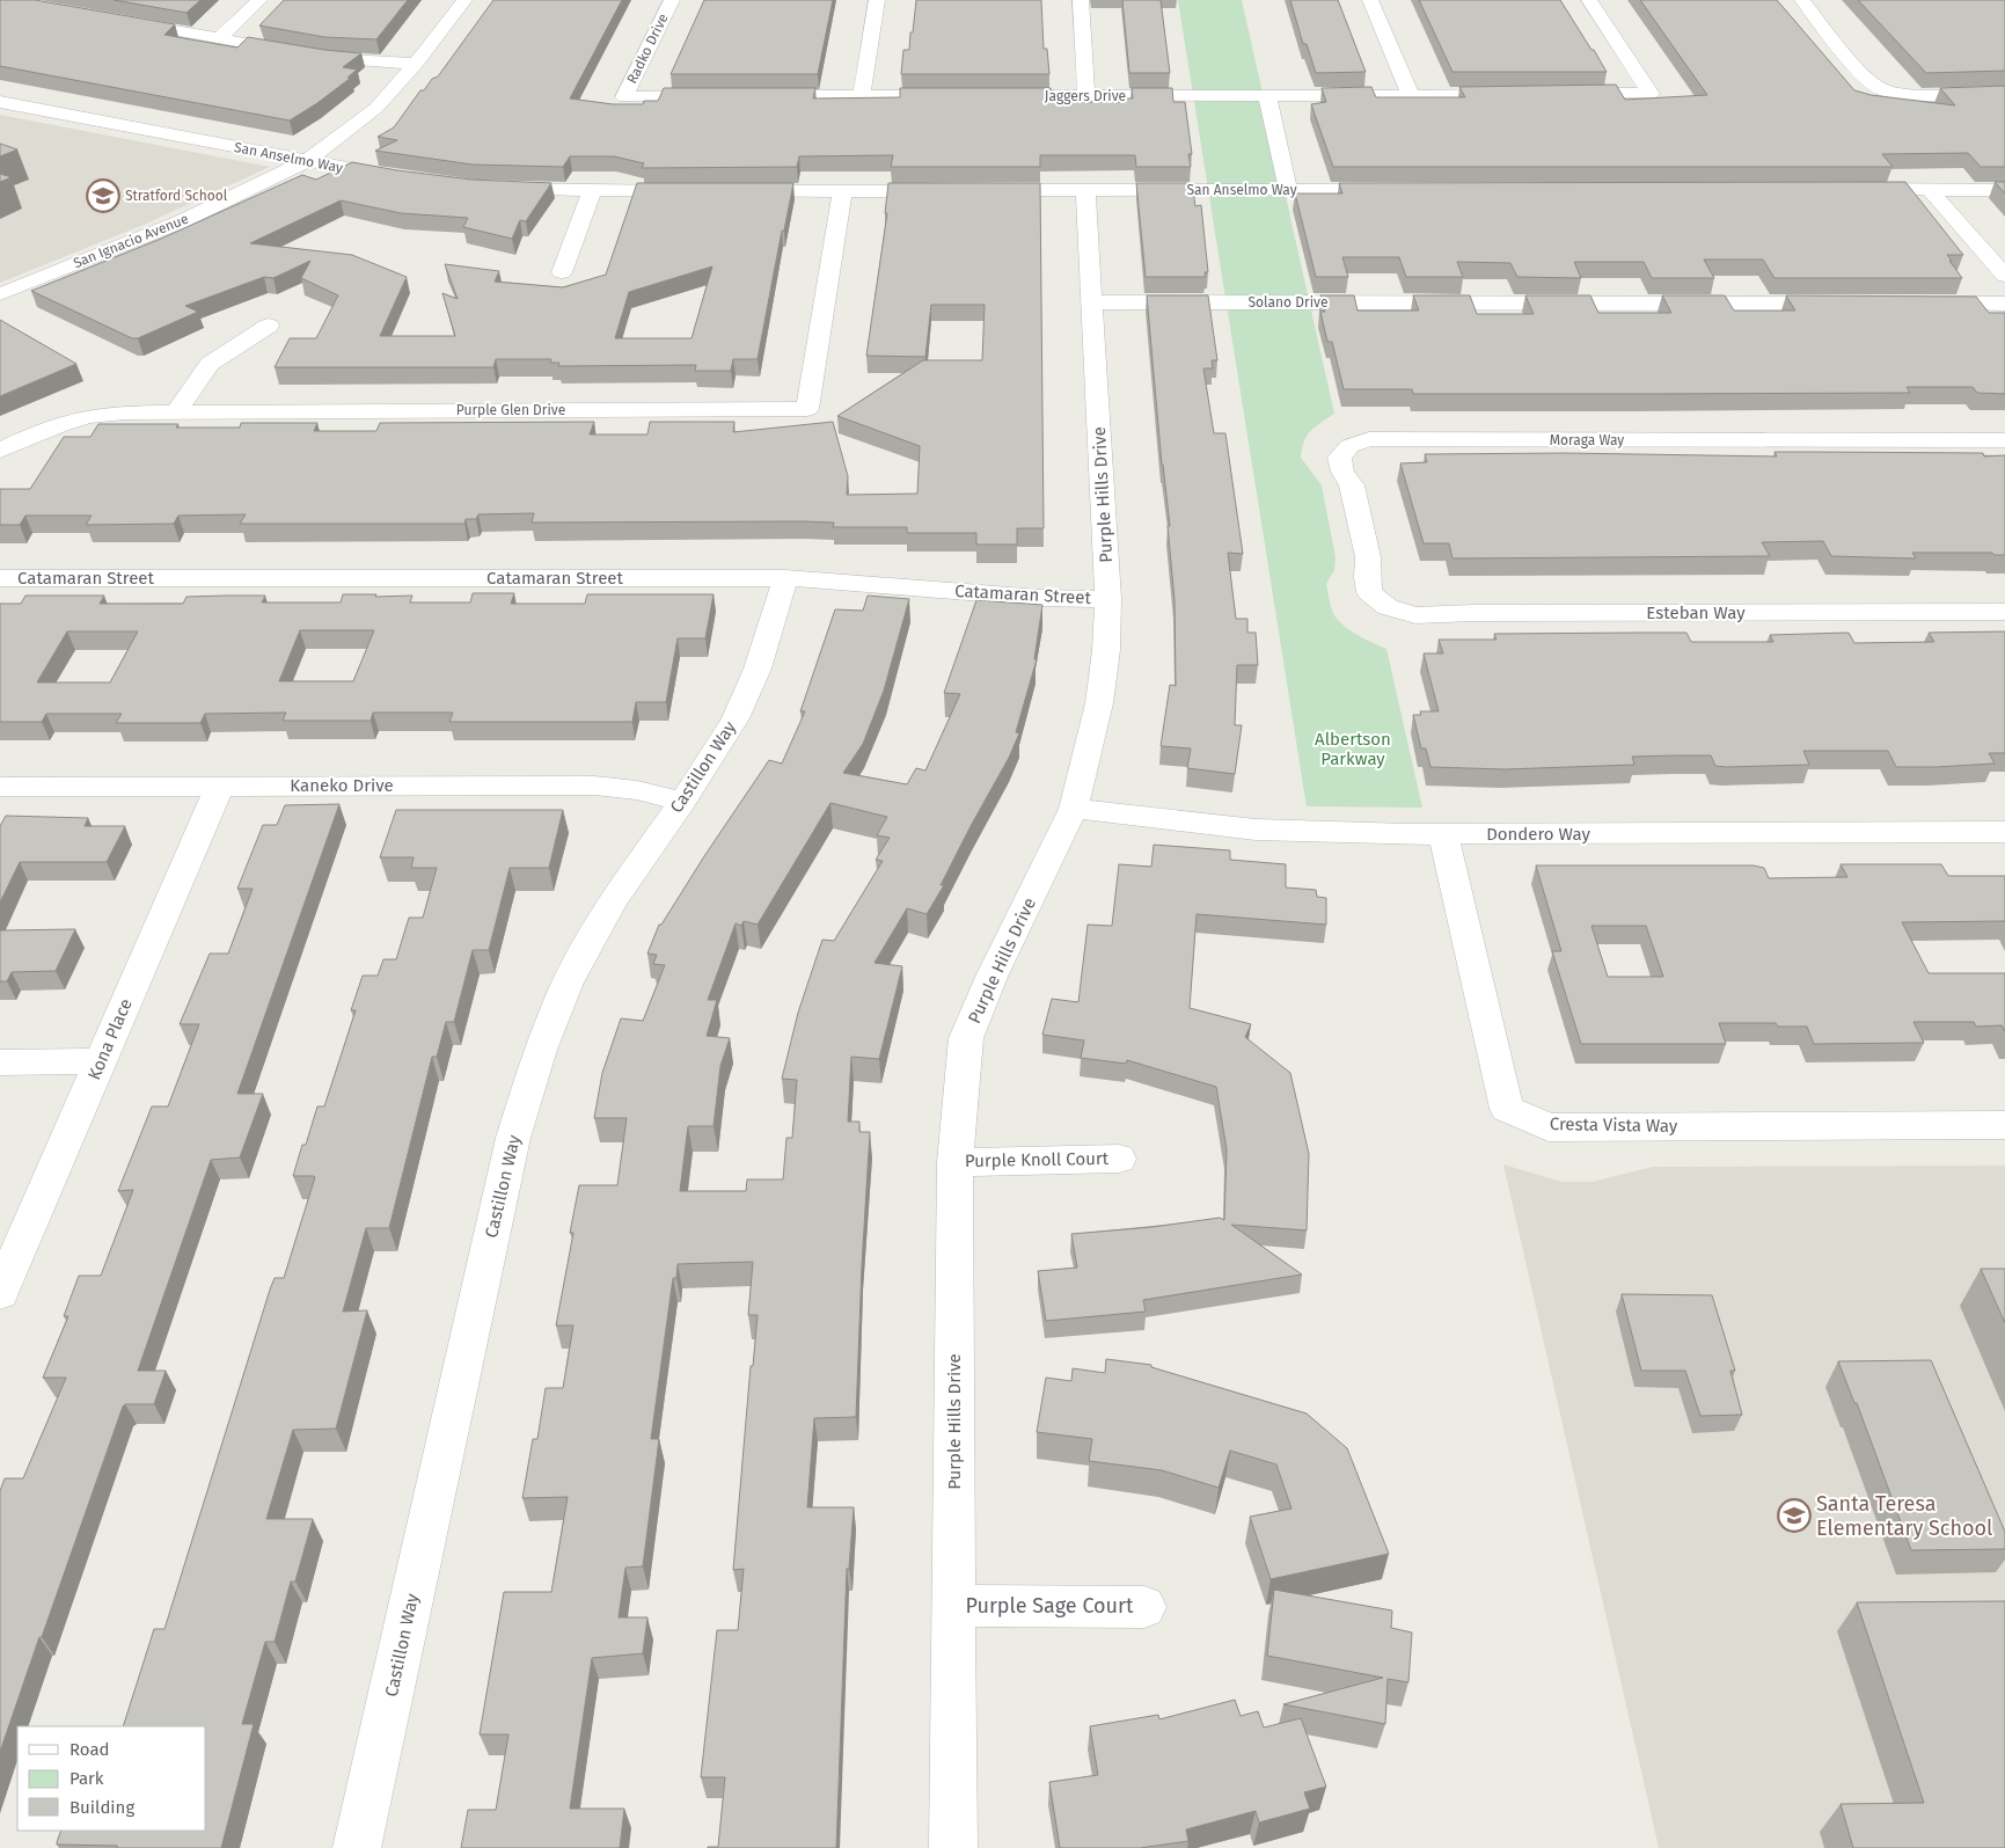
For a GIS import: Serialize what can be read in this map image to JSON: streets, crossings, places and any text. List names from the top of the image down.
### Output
{
  "streets": {
    "street": [
      "Radko Drive",
      "Jaggers Drive",
      "San Anselmo Way",
      "San Ignacio Avenue",
      "Solano Drive",
      "Purple Glen Drive",
      "Moraga Way",
      "Purple Hills Drive",
      "Catamaran Street",
      "Esteban Way",
      "Castillon Way",
      "Kaneko Drive",
      "Dondero Way",
      "Kona Place",
      "Cresta Vista Way",
      "Purple Knoll Court",
      "Purple Sage Court"
    ]
  },
  "crossings": [
    ["San Anselmo Way", "San Ignacio Avenue"],
    ["San Anselmo Way", "Purple Hills Drive"],
    ["Solano Drive", "Purple Hills Drive"],
    ["Moraga Way", "Esteban Way"],
    ["Purple Hills Drive", "Catamaran Street"],
    ["Purple Hills Drive", "Dondero Way"],
    ["Purple Hills Drive", "Purple Knoll Court"],
    ["Purple Hills Drive", "Purple Sage Court"],
    ["Catamaran Street", "Castillon Way"],
    ["Castillon Way", "Kaneko Drive"],
    ["Kaneko Drive", "Kona Place"],
    ["Dondero Way", "Cresta Vista Way"]
  ],
  "parks": ["Albertson Parkway"],
  "places": {
    "school or university": ["Stratford School", "Santa Teresa Elementary School"]
  },
  "legend": ["Road", "Park", "Building"]
}
